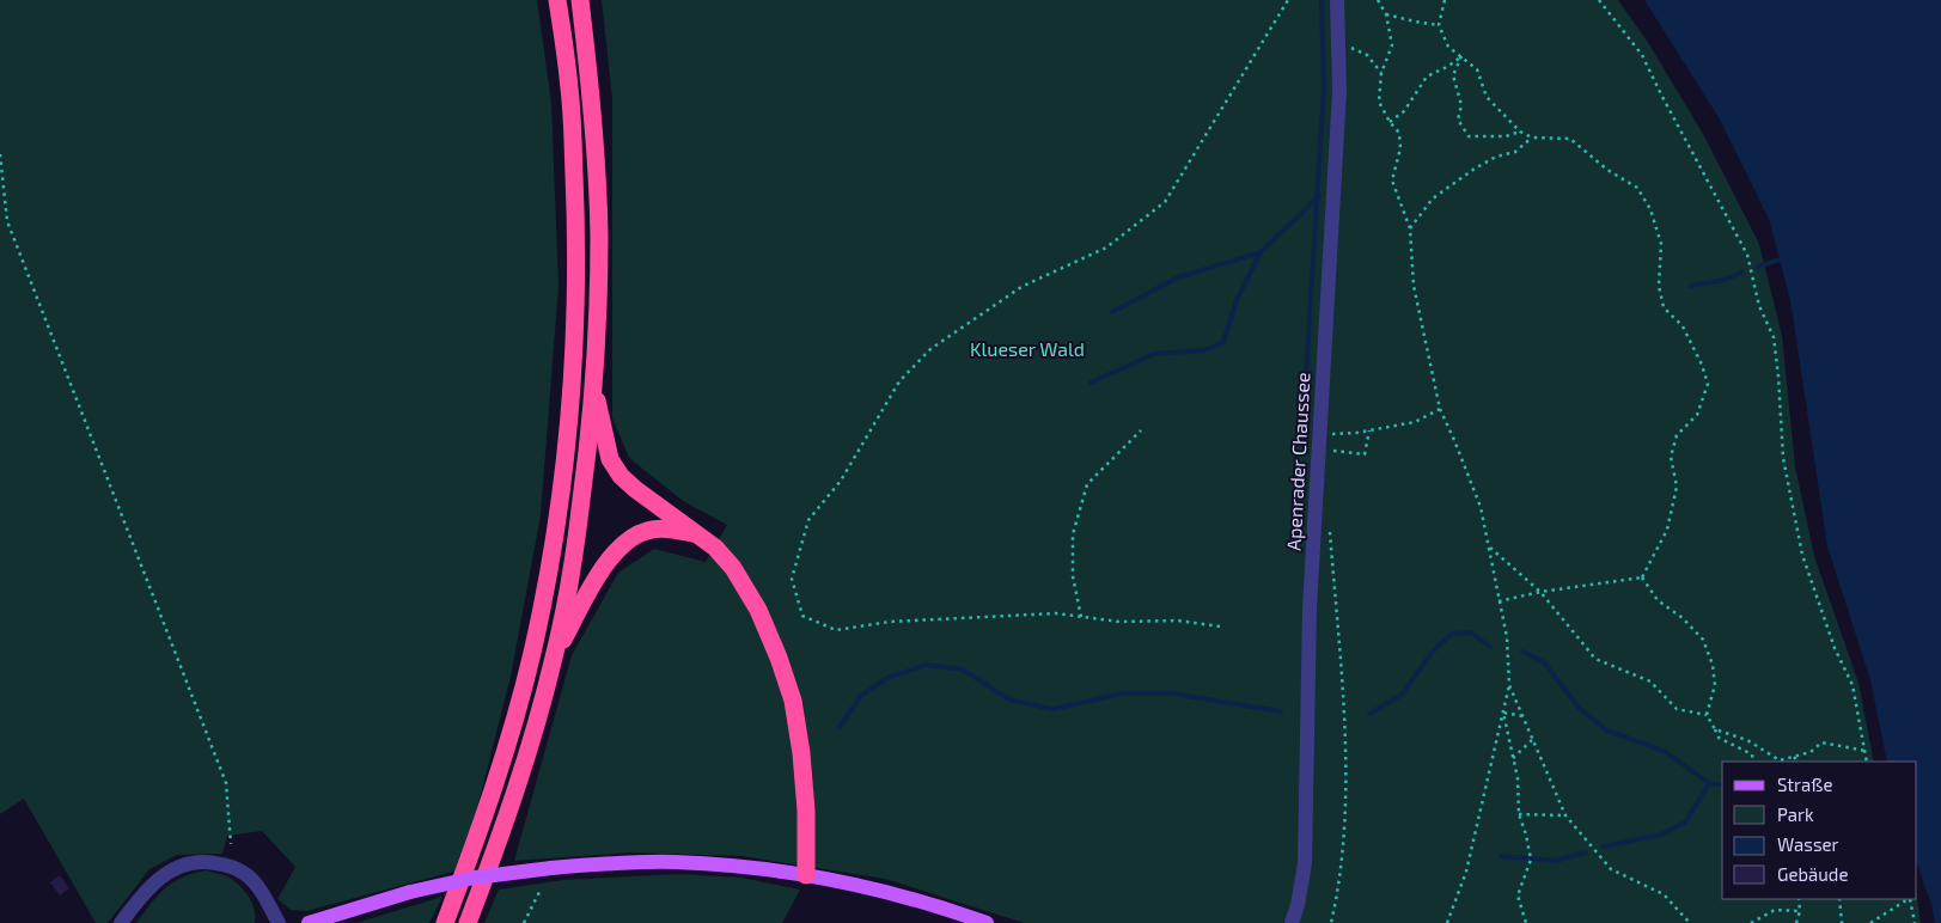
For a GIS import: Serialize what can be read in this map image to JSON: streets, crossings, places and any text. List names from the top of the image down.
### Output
{
  "streets": {
    "street": ["Apenrader Chaussee"]
  },
  "parks": ["Klueser Wald"],
  "legend": [
    "Straße",
    "Park",
    "Wasser",
    "Gebäude"
  ]
}
